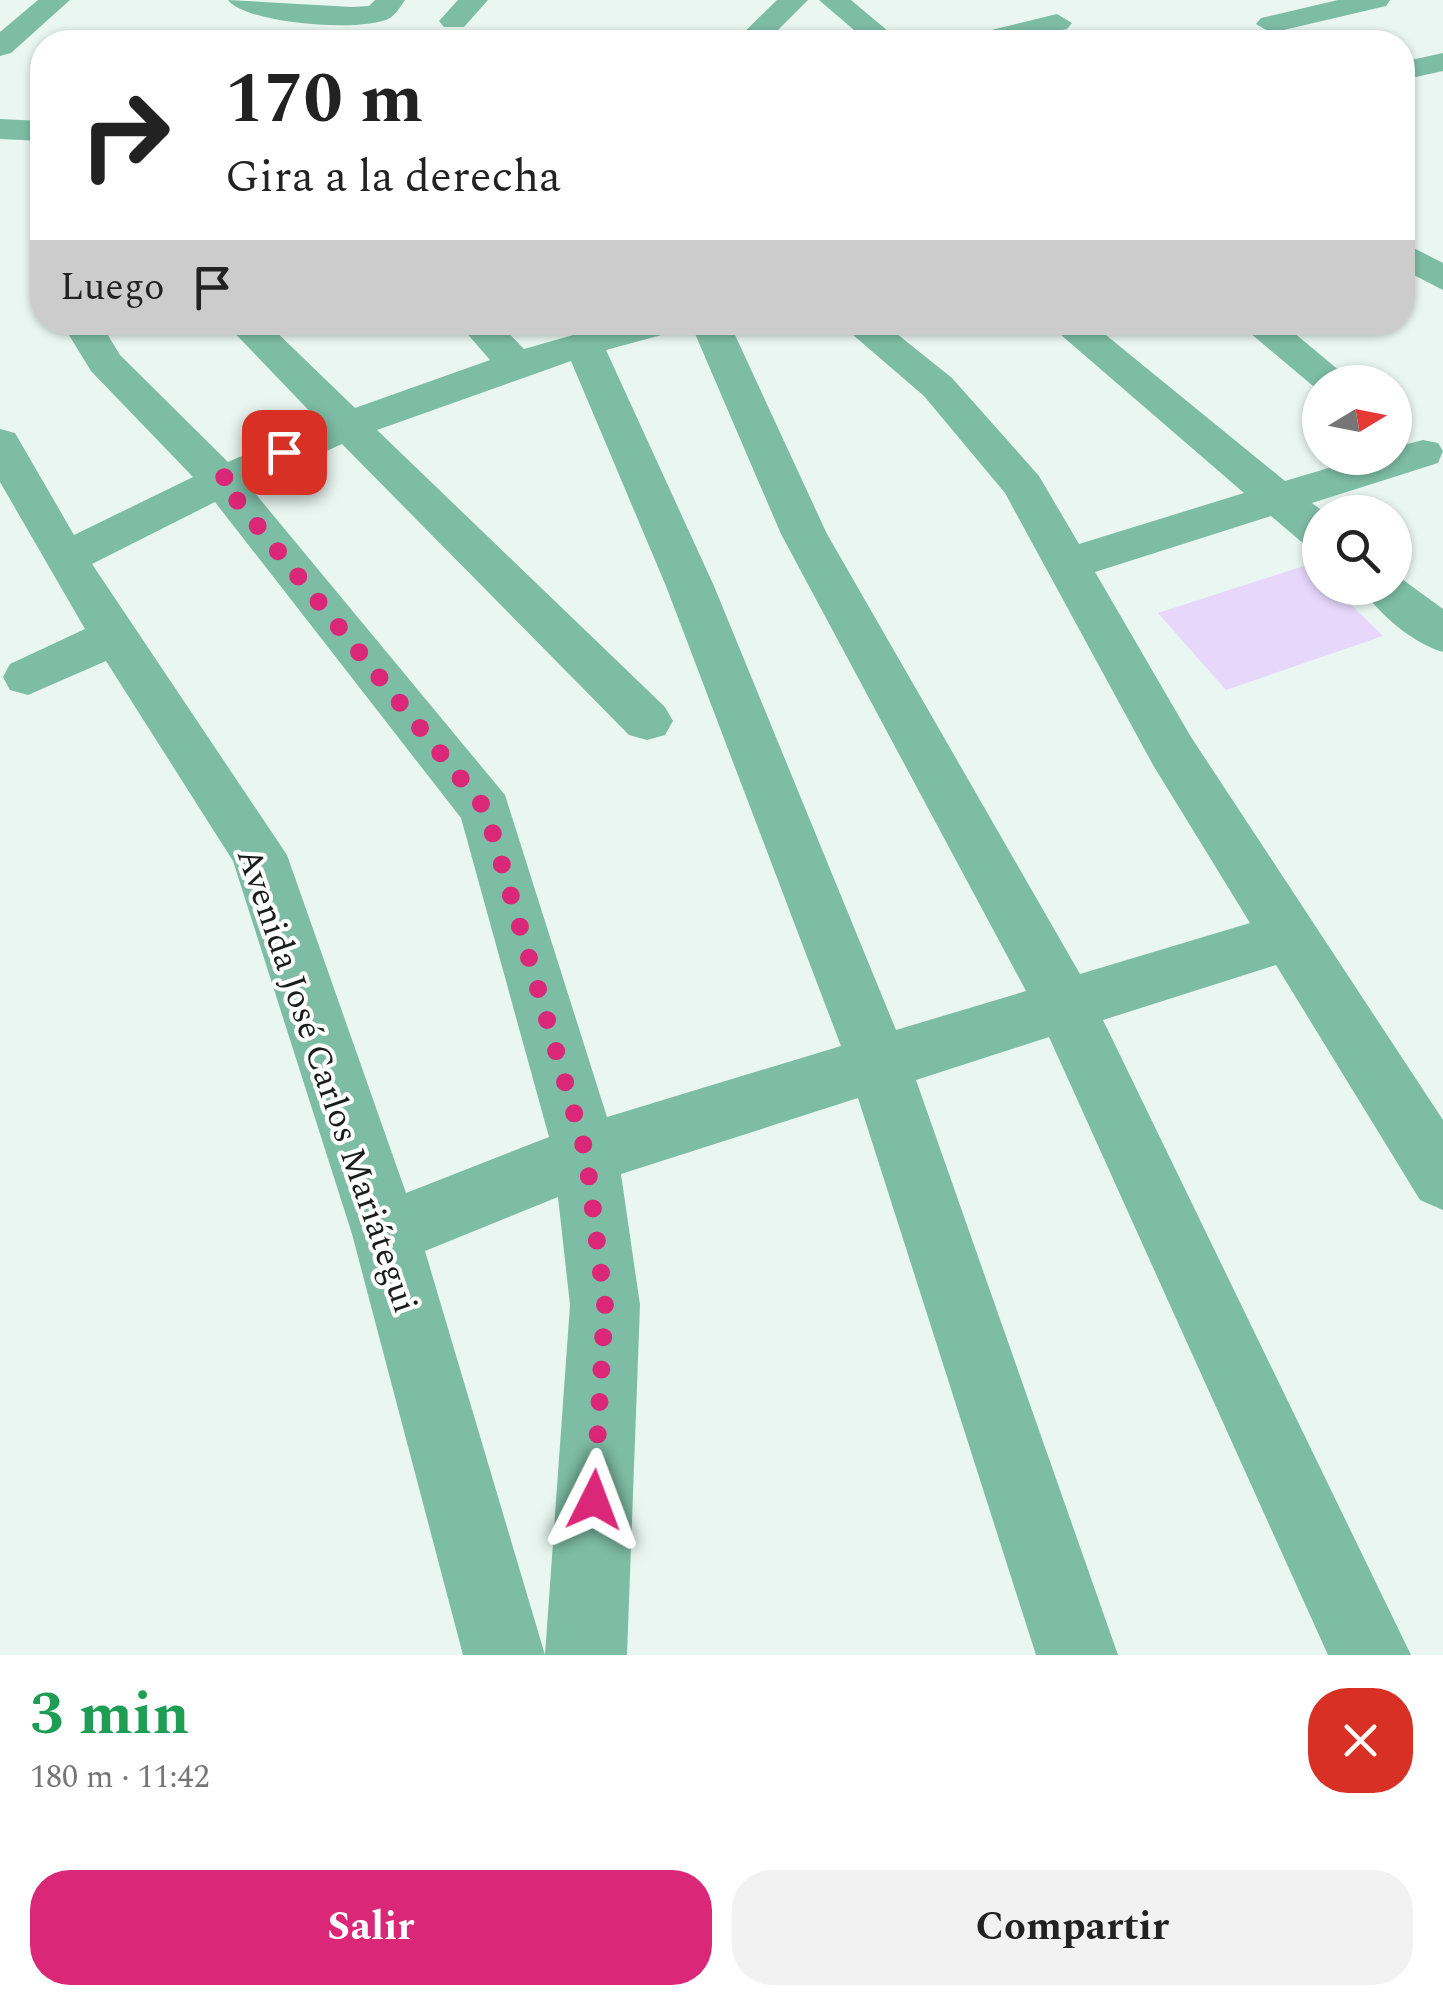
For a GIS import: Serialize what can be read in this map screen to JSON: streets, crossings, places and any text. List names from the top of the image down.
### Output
{
  "streets": {
    "street": ["Avenida José Carlos Mariátegui"]
  },
  "north": "right",
  "page": {
    "turn": ["170 m", "Gira a la derecha"],
    "then": "Luego",
    "heading": ["3 min", "180 m · 11:42"],
    "buttons": ["Salir", "Compartir"]
  }
}
